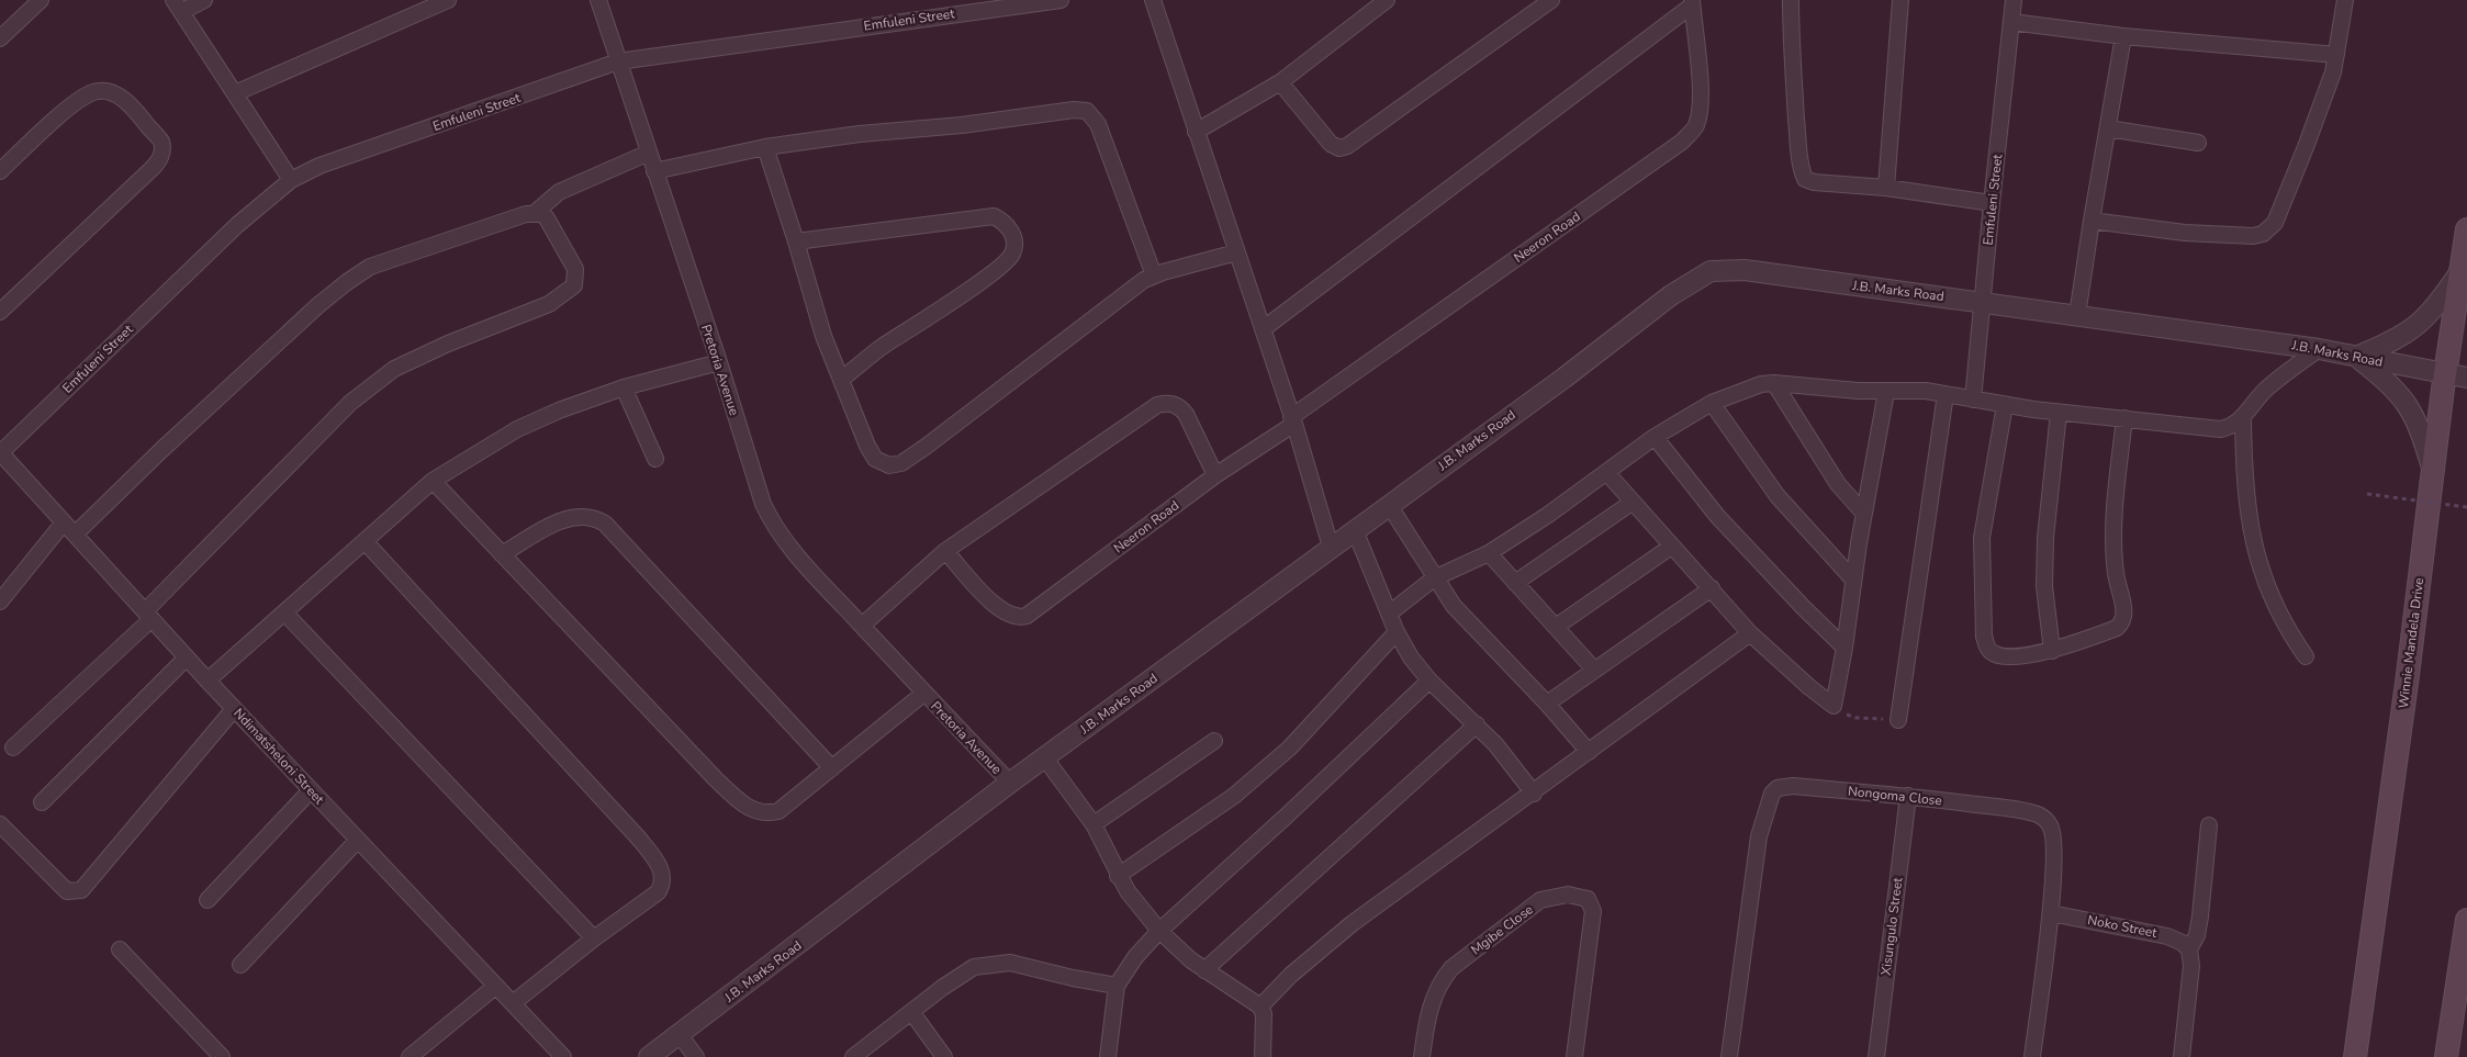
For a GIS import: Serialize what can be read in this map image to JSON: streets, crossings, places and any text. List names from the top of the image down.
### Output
{
  "streets": {
    "main road": ["Winnie Mandela Drive"],
    "street": [
      "Emfuleni Street",
      "Neeron Road",
      "J.B. Marks Road",
      "Pretoria Avenue",
      "Ndimatsheloni Street",
      "Nongoma Close",
      "Xisungulo Street",
      "Noko Street",
      "Mgibe Close"
    ]
  },
  "crossings": [
    ["Emfuleni Street", "J.B. Marks Road"],
    ["Emfuleni Street", "Pretoria Avenue"],
    ["Emfuleni Street", "Ndimatsheloni Street"],
    ["J.B. Marks Road", "Pretoria Avenue"],
    ["J.B. Marks Road", "Winnie Mandela Drive"],
    ["Nongoma Close", "Xisungulo Street"],
    ["Nongoma Close", "Noko Street"]
  ]
}
